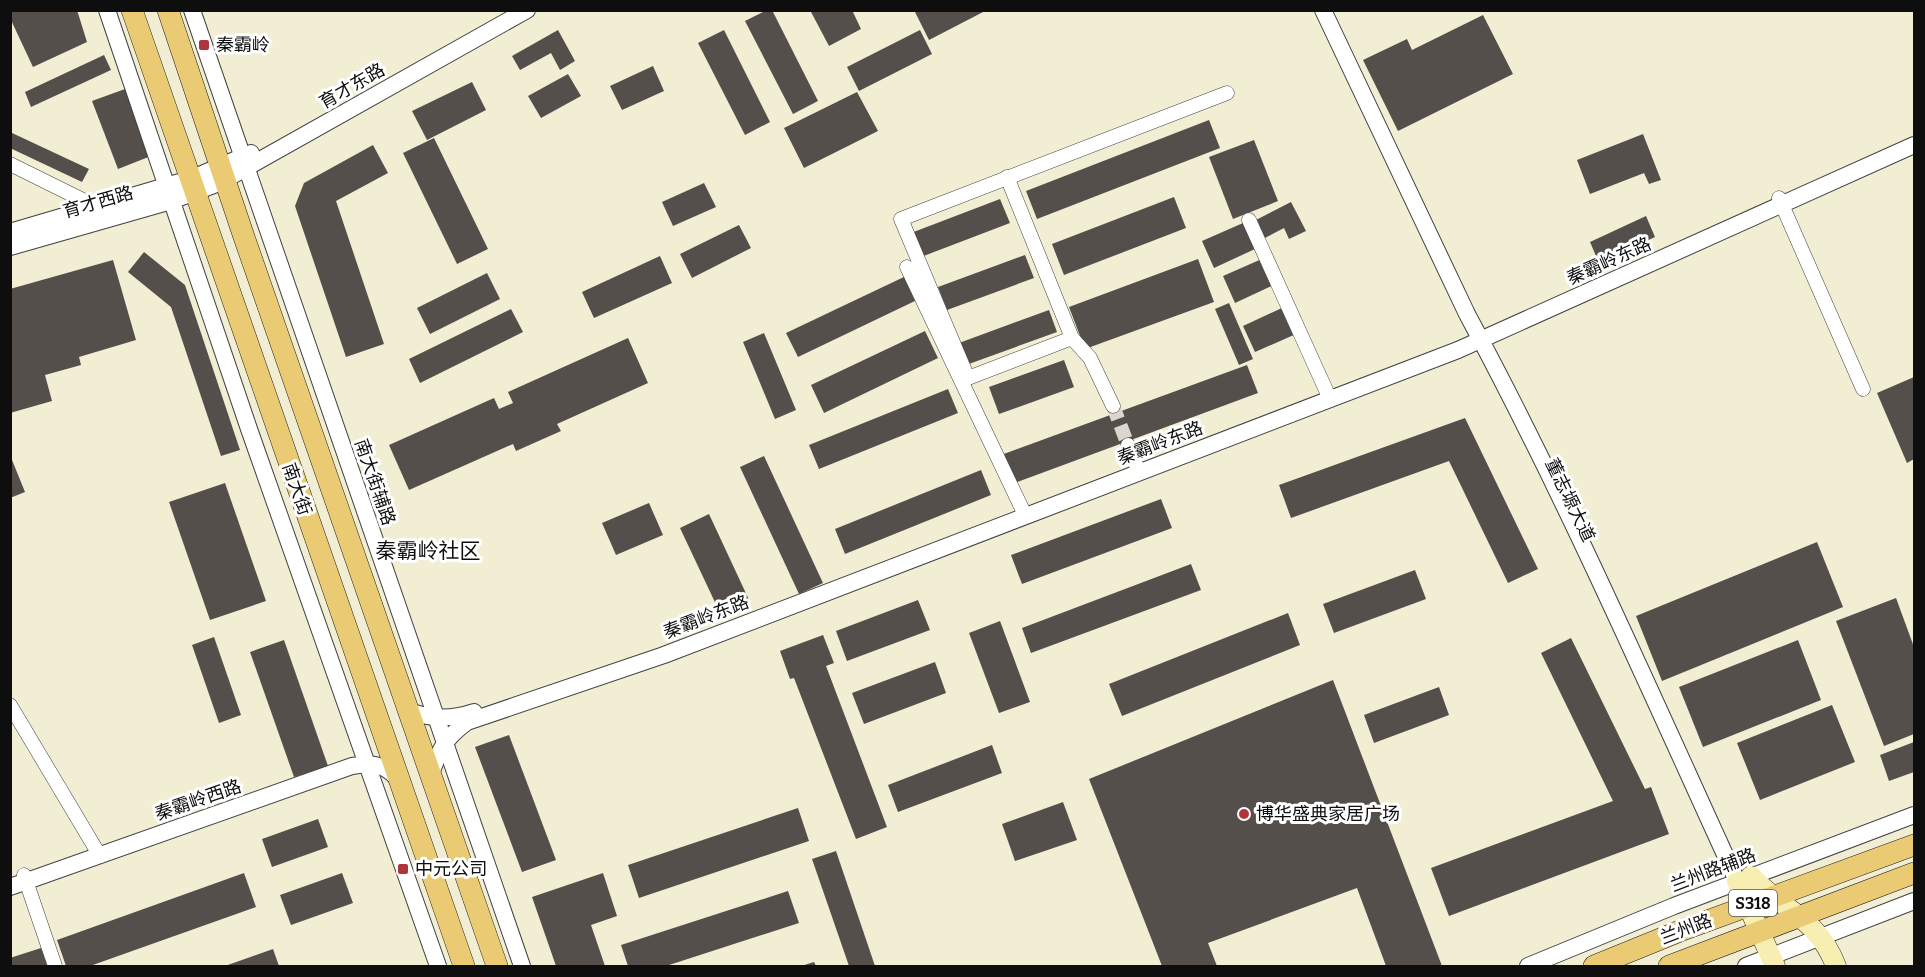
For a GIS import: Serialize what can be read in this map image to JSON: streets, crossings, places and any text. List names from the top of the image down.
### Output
{
  "streets": {
    "main road": [
      "南大街",
      "董志塬大道",
      "S318",
      "兰州路"
    ],
    "street": [
      "育才东路",
      "育才西路",
      "秦霸岭东路",
      "南大街辅路",
      "秦霸岭西路",
      "兰州路辅路"
    ]
  },
  "crossings": [
    ["育才东路", "育才西路"],
    ["育才东路", "南大街辅路"],
    ["育才东路", "南大街"],
    ["育才西路", "南大街"],
    ["秦霸岭东路", "南大街辅路"],
    ["秦霸岭东路", "南大街"],
    ["秦霸岭东路", "董志塬大道"],
    ["董志塬大道", "兰州路辅路"],
    ["董志塬大道", "兰州路"]
  ],
  "districts": ["秦霸岭社区"],
  "places": {
    "transit": ["秦霸岭", "中元公司"],
    "other": ["博华盛典家居广场"]
  }
}
